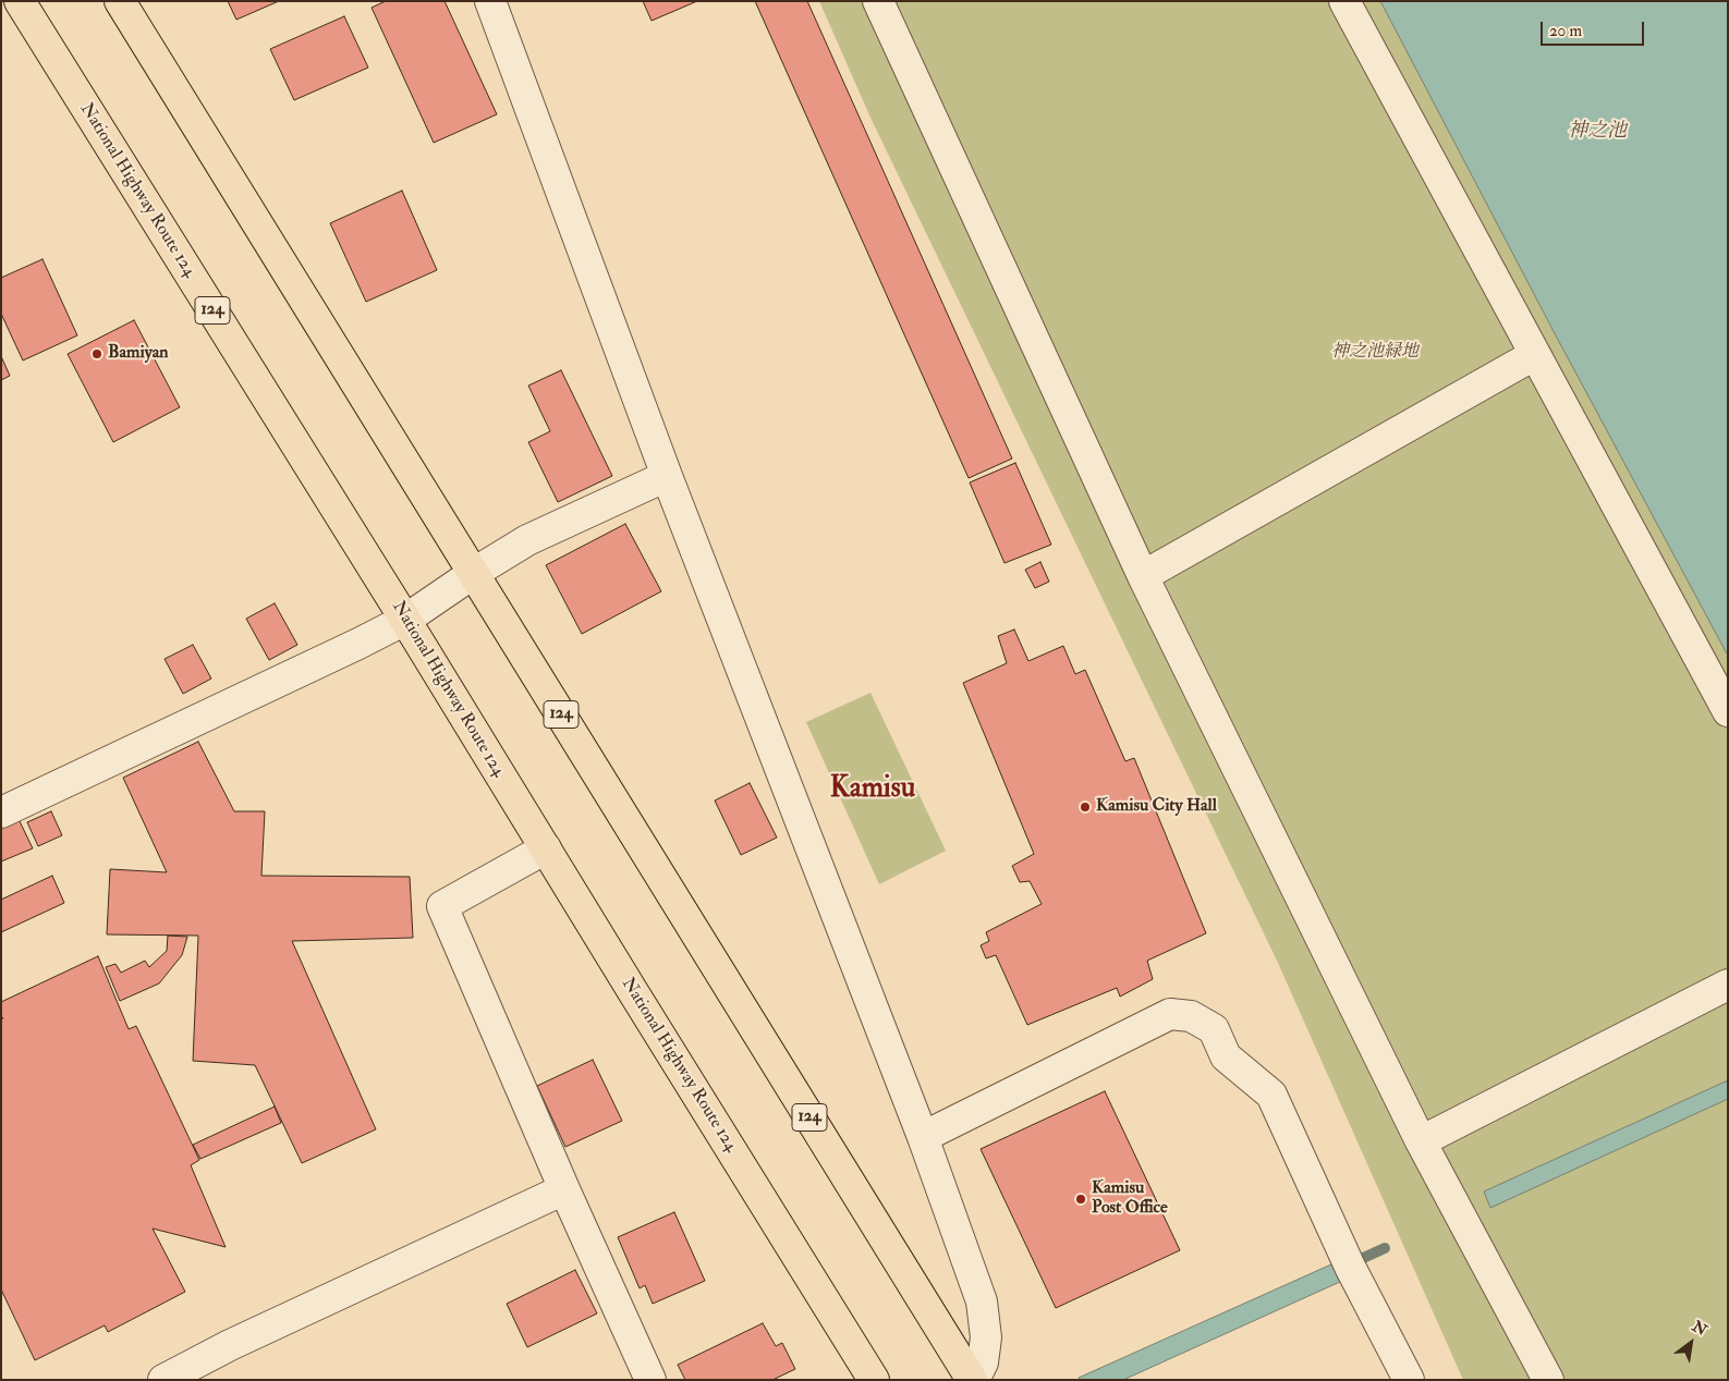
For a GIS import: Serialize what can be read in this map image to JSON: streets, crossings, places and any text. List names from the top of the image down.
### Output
{
  "streets": {
    "highway": ["National Highway Route 124", "124"]
  },
  "districts": ["Kamisu"],
  "water": ["神之池"],
  "parks": ["神之池緑地"],
  "places": ["Bamiyan", "Kamisu City Hall", "Kamisu Post Office"],
  "scale_bar": "20 m",
  "north": "top right"
}
